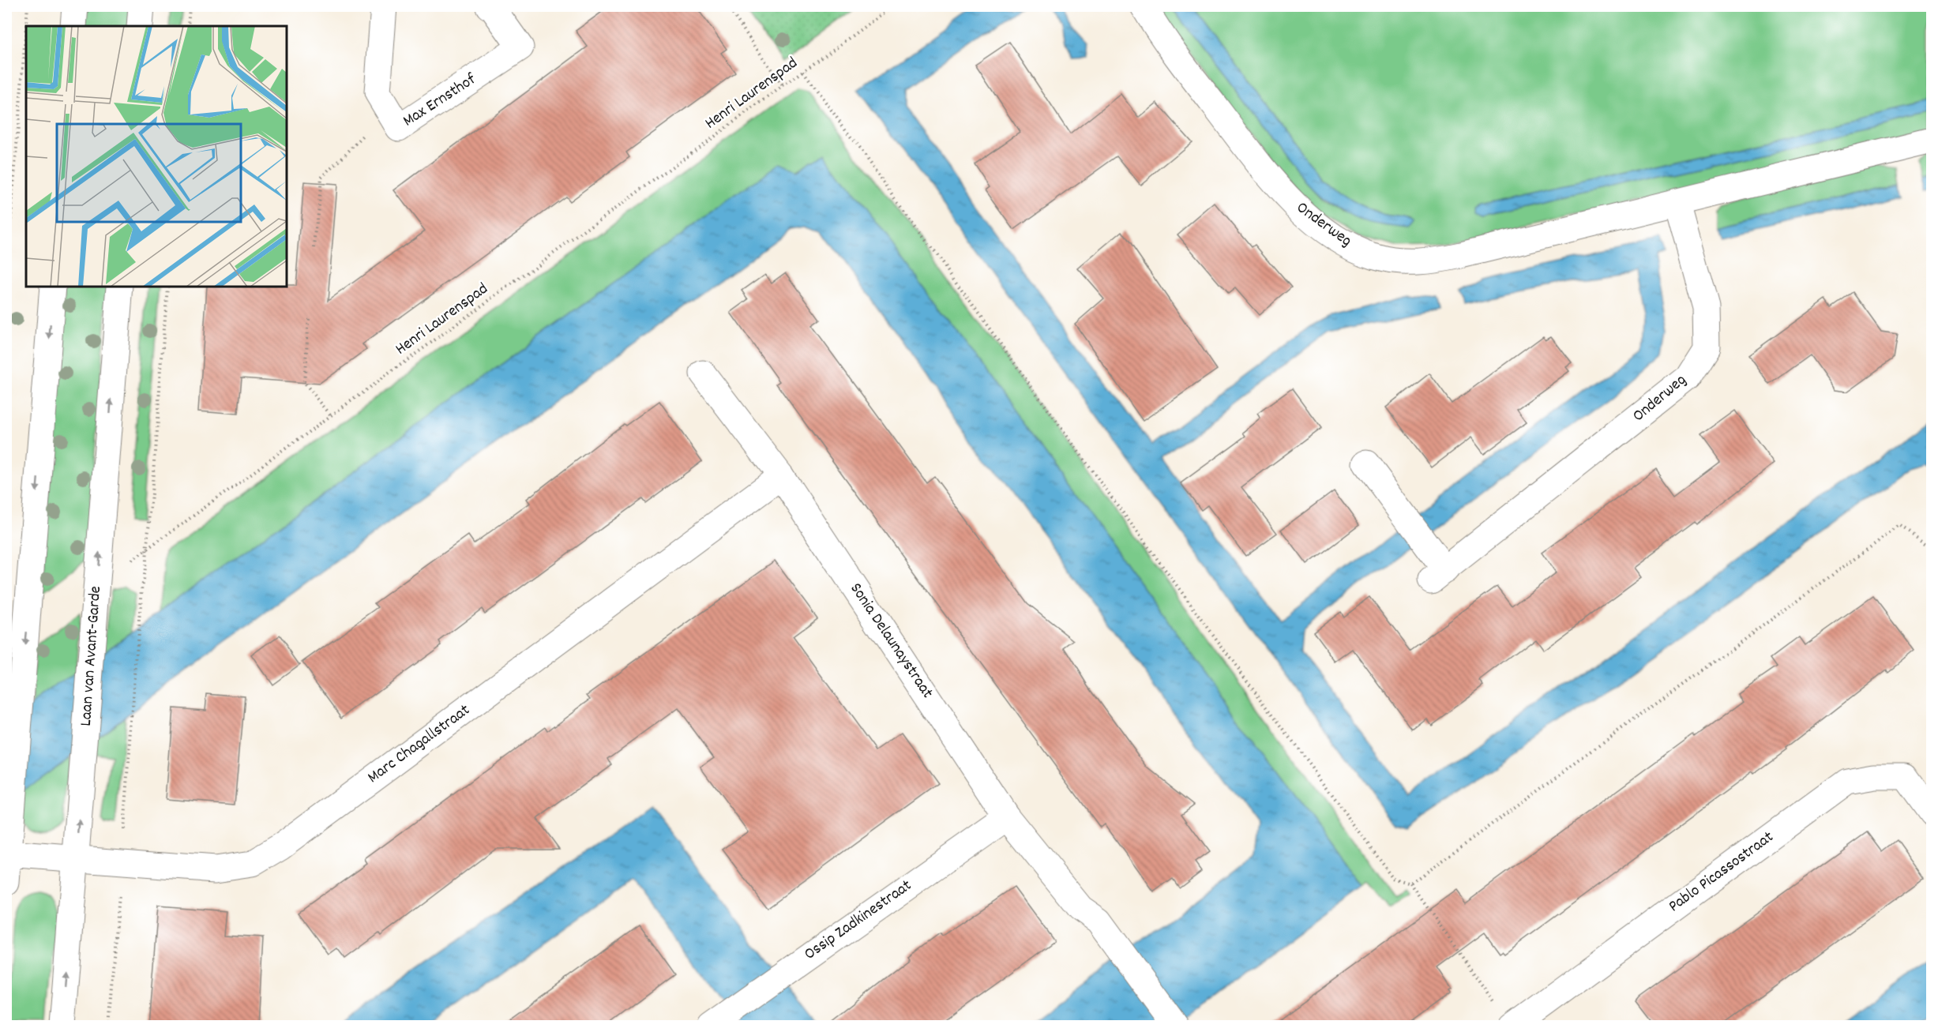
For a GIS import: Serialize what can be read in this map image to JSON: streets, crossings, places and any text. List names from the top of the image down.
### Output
{
  "streets": {
    "street": [
      "Max Ernsthof",
      "Onderweg",
      "Sonia Delaunaystraat",
      "Laan van Avant-Garde",
      "Marc Chagallstraat",
      "Pablo Picassostraat",
      "Ossip Zadkinestraat"
    ],
    "path": ["Henri Laurenspad"]
  },
  "crossings": [
    ["Henri Laurenspad", "Laan van Avant-Garde"],
    ["Sonia Delaunaystraat", "Marc Chagallstraat"],
    ["Sonia Delaunaystraat", "Ossip Zadkinestraat"],
    ["Laan van Avant-Garde", "Marc Chagallstraat"]
  ]
}
